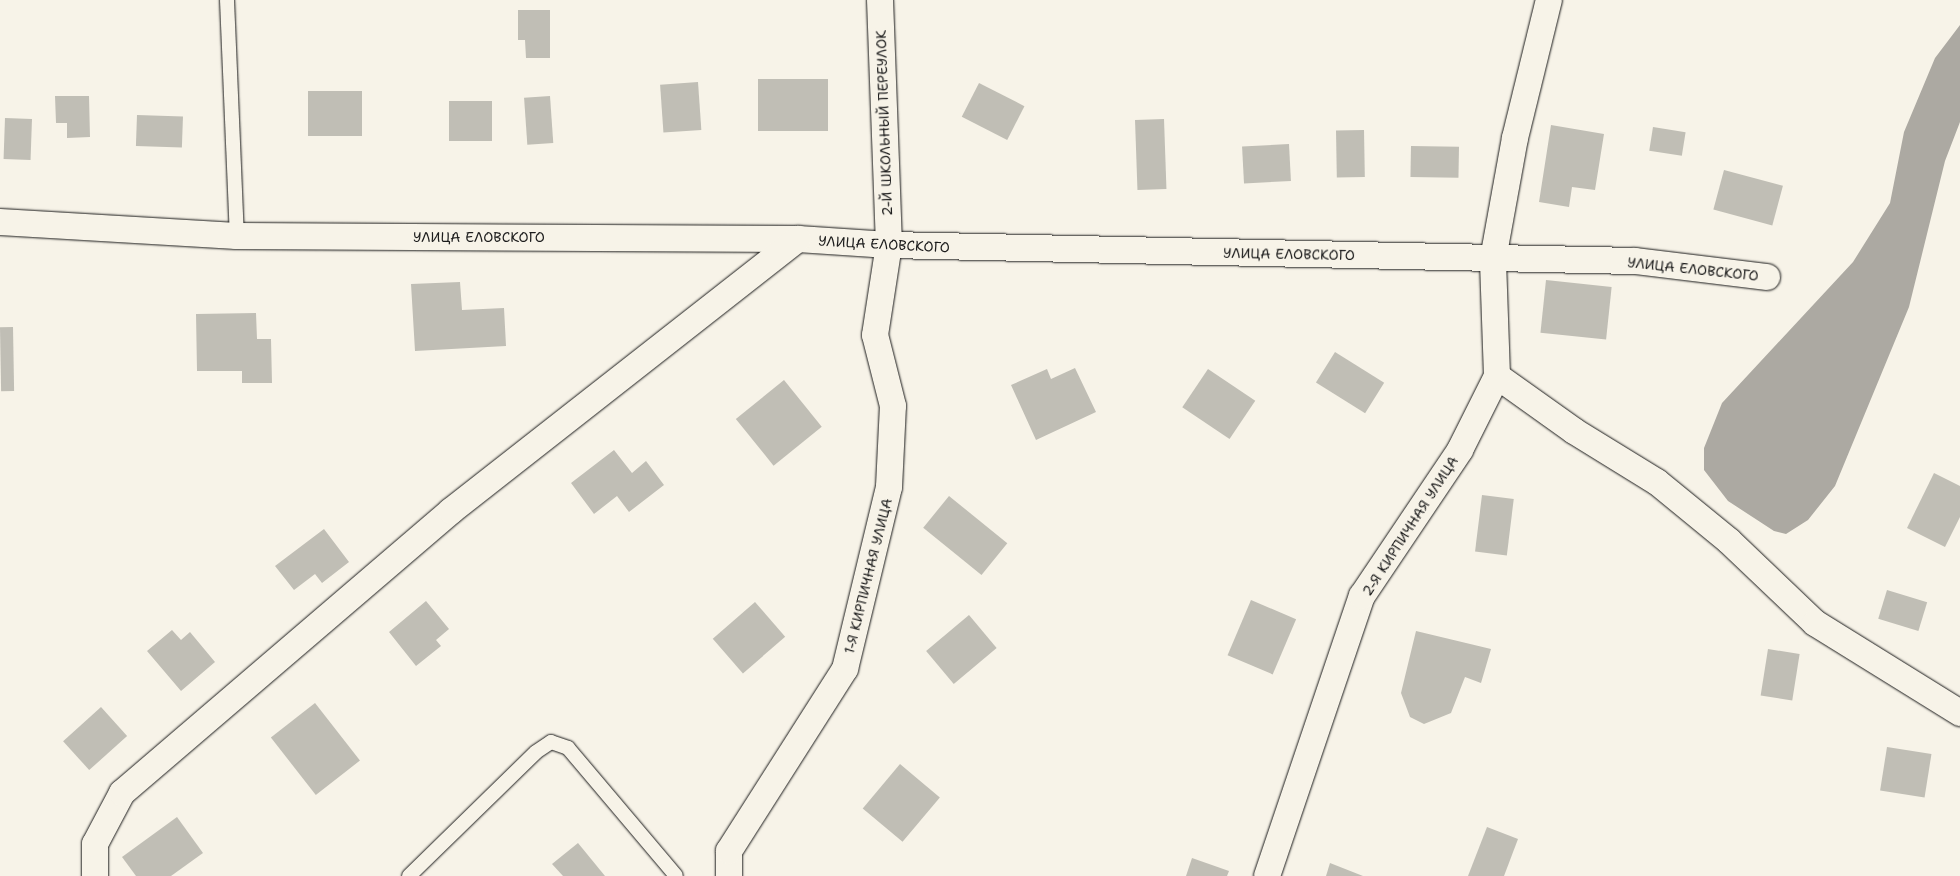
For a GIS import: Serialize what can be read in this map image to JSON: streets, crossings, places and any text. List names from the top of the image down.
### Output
{
  "streets": {
    "street": [
      "2-Й ШКОЛЬНЫЙ ПЕРЕУЛОК",
      "УЛИЦА ЕЛОВСКОГО",
      "2-Я КИРПИЧНАЯ УЛИЦА",
      "1-Я КИРПИЧНАЯ УЛИЦА"
    ]
  },
  "crossings": [
    ["2-Й ШКОЛЬНЫЙ ПЕРЕУЛОК", "УЛИЦА ЕЛОВСКОГО"],
    ["2-Й ШКОЛЬНЫЙ ПЕРЕУЛОК", "1-Я КИРПИЧНАЯ УЛИЦА"],
    ["УЛИЦА ЕЛОВСКОГО", "2-Я КИРПИЧНАЯ УЛИЦА"],
    ["УЛИЦА ЕЛОВСКОГО", "1-Я КИРПИЧНАЯ УЛИЦА"]
  ]
}
